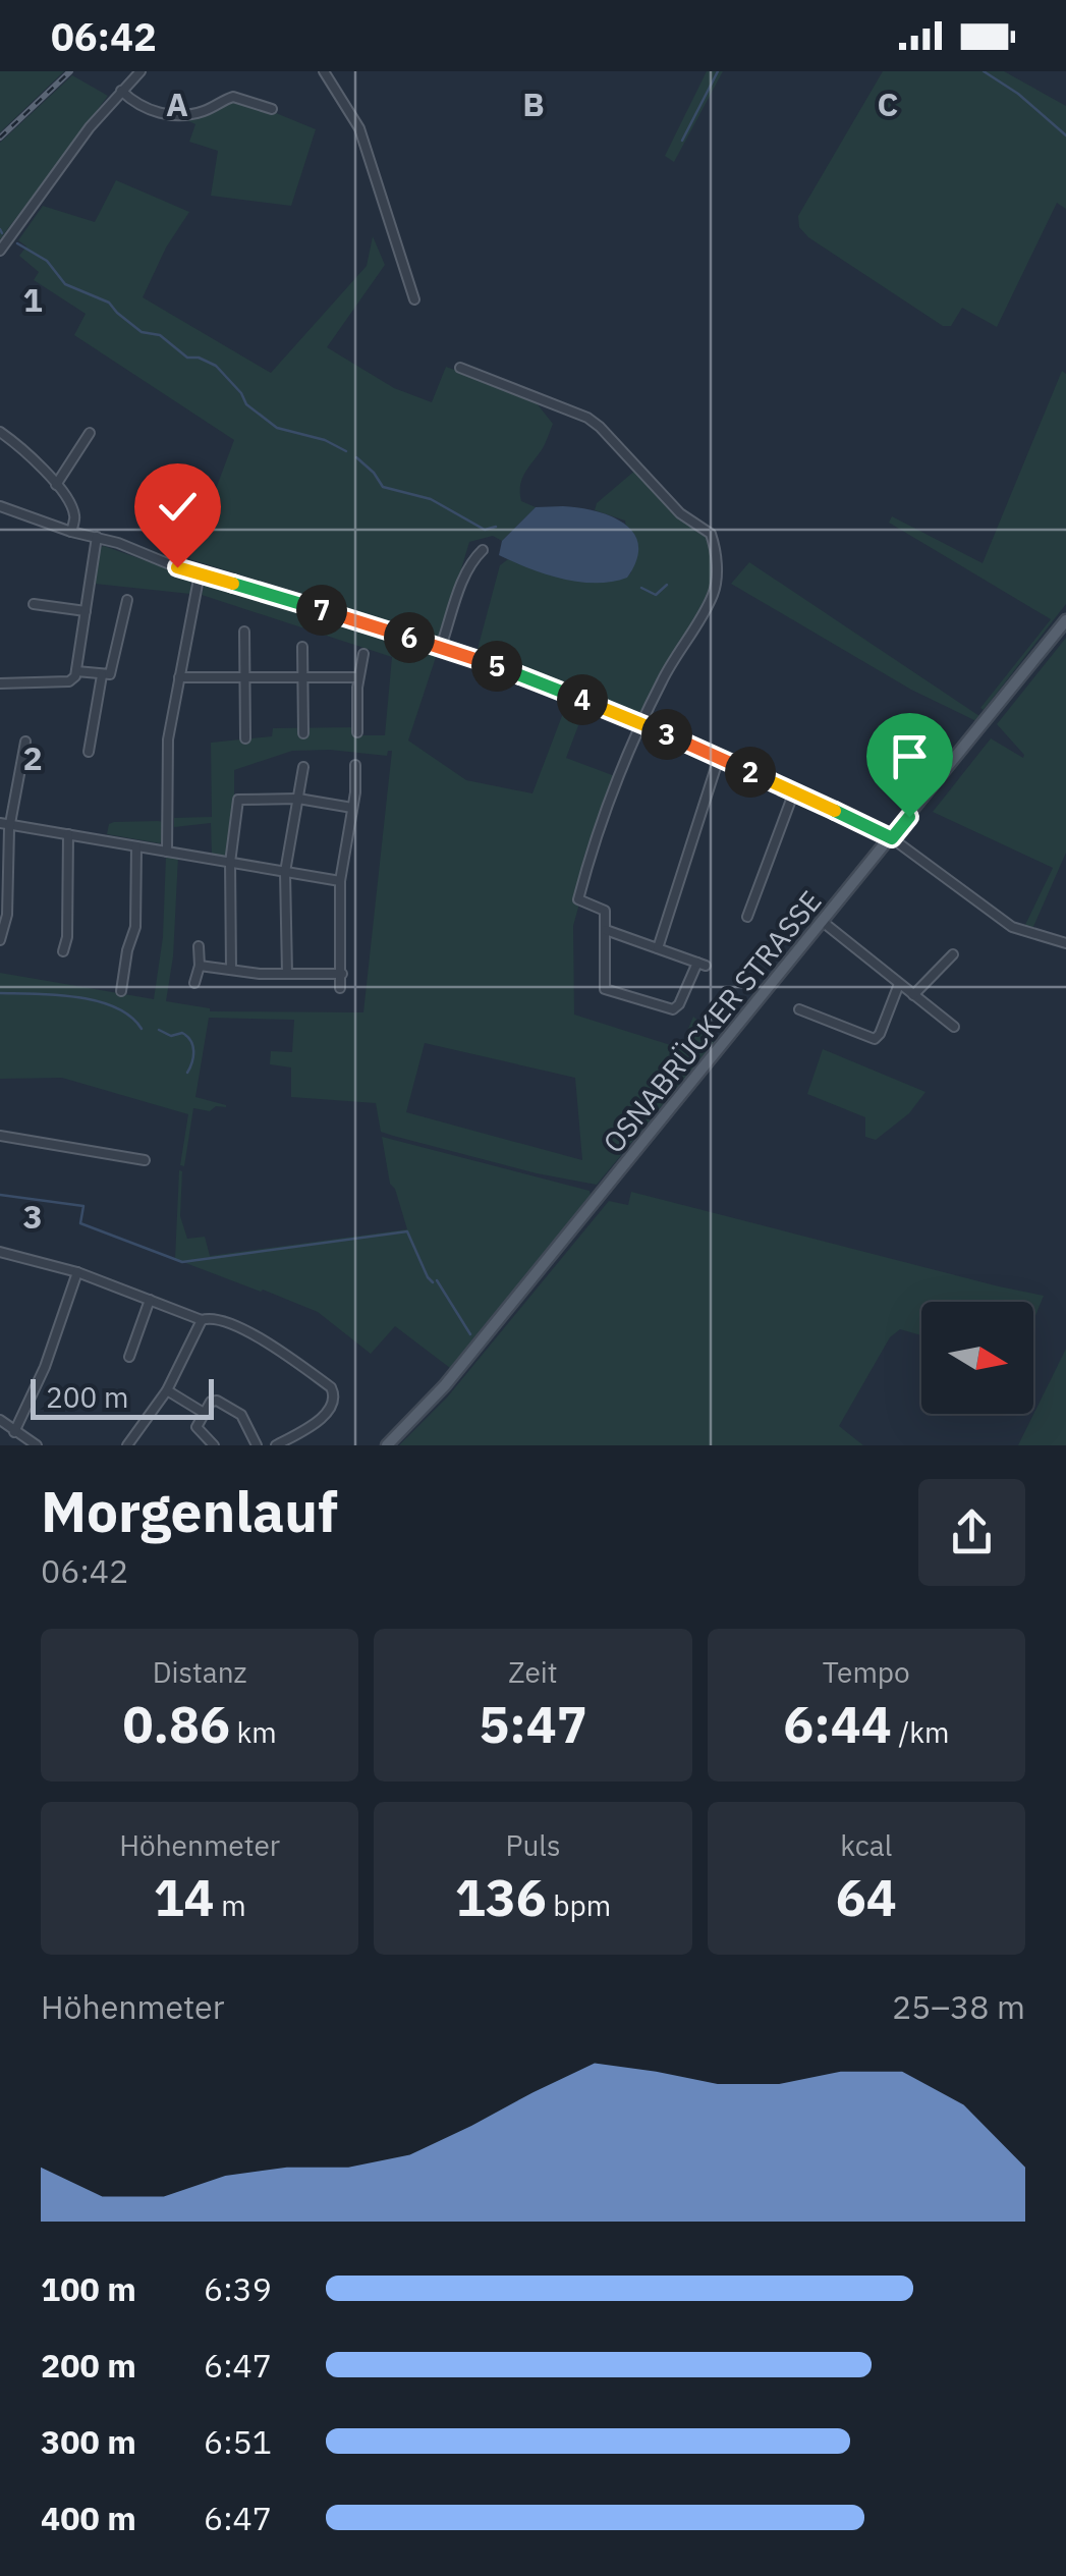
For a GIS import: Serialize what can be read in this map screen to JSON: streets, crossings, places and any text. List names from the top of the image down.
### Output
{
  "streets": {
    "main road": ["OSNABRÜCKER STRASSE"]
  },
  "scale_bar": "200 m",
  "north": "right",
  "page": {
    "status": "06:42",
    "pins": [
      "7",
      "6",
      "5",
      "4",
      "3",
      "2"
    ],
    "scale": "200 m",
    "heading": ["Morgenlauf", "06:42"],
    "stats": [
      ["Distanz", "0.86 km"],
      ["Zeit", "5:47"],
      ["Tempo", "6:44 /km"],
      ["Höhenmeter", "14 m"],
      ["Puls", "136 bpm"],
      ["kcal", "64"]
    ],
    "chart": ["Höhenmeter", "25–38 m"],
    "list": [
      {
        "name": "100 m",
        "note": "6:39"
      },
      {
        "name": "200 m",
        "note": "6:47"
      },
      {
        "name": "300 m",
        "note": "6:51"
      },
      {
        "name": "400 m",
        "note": "6:47"
      }
    ]
  },
  "grid": {
    "columns": ["A", "B", "C"],
    "rows": ["1", "2", "3"]
  }
}
